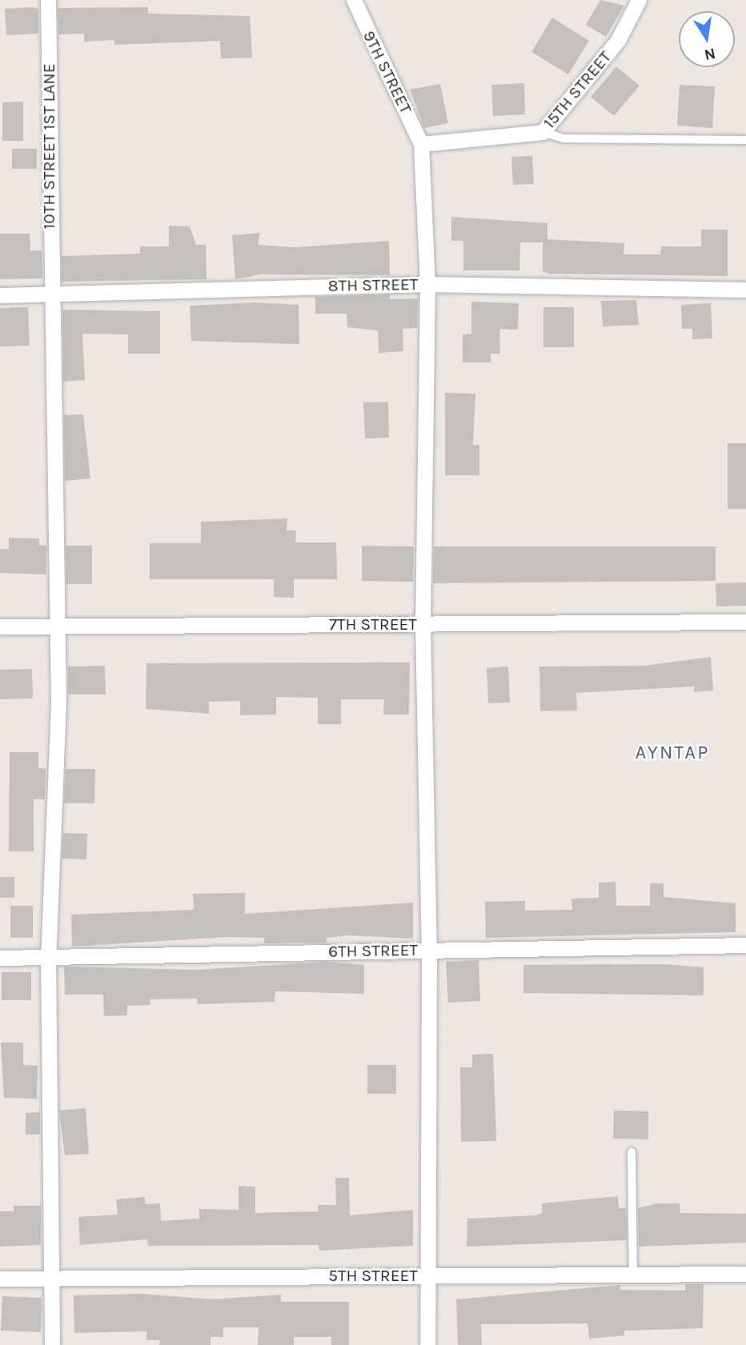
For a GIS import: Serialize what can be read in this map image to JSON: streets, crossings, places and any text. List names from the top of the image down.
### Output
{
  "streets": {
    "street": [
      "9TH STREET",
      "15TH STREET",
      "10TH STREET 1ST LANE",
      "8TH STREET",
      "7TH STREET",
      "6TH STREET",
      "5TH STREET"
    ]
  },
  "crossings": [
    ["9TH STREET", "15TH STREET"],
    ["10TH STREET 1ST LANE", "8TH STREET"],
    ["10TH STREET 1ST LANE", "7TH STREET"],
    ["10TH STREET 1ST LANE", "6TH STREET"],
    ["10TH STREET 1ST LANE", "5TH STREET"]
  ],
  "districts": ["AYNTAP"],
  "north": "bottom"
}
